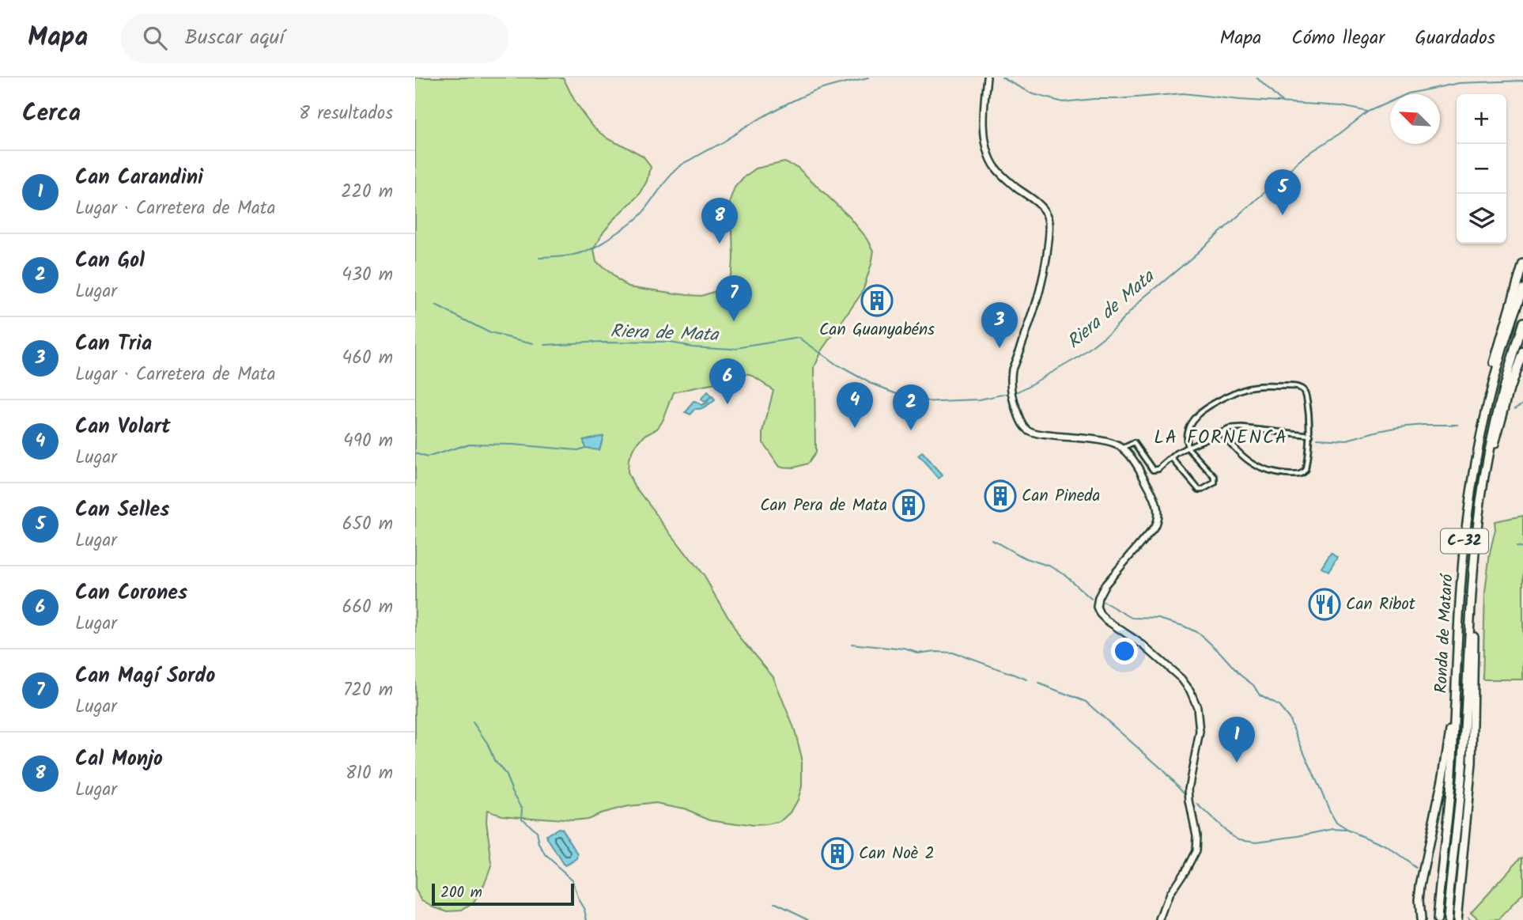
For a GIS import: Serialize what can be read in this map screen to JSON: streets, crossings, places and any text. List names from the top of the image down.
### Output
{
  "streets": {
    "highway": ["C-32", "Ronda de Mataró"]
  },
  "districts": ["LA FORNENCA"],
  "water": ["Riera de Mata"],
  "places": {
    "building": [
      "Can Guanyabéns",
      "Can Pineda",
      "Can Pera de Mata",
      "Can Noè 2"
    ],
    "restaurant": ["Can Ribot"]
  },
  "scale_bar": "200 m",
  "north": "top left",
  "page": {
    "header": "Mapa",
    "search": "Buscar aquí",
    "nav": ["Mapa", "Cómo llegar", "Guardados"],
    "heading": ["Cerca", "8 resultados"],
    "map_buttons": ["+", "−"],
    "list": [
      {
        "mark": "1",
        "name": "Can Carandini",
        "note": "Lugar · Carretera de Mata",
        "value": "220 m"
      },
      {
        "mark": "2",
        "name": "Can Gol",
        "note": "Lugar",
        "value": "430 m"
      },
      {
        "mark": "3",
        "name": "Can Tria",
        "note": "Lugar · Carretera de Mata",
        "value": "460 m"
      },
      {
        "mark": "4",
        "name": "Can Volart",
        "note": "Lugar",
        "value": "490 m"
      },
      {
        "mark": "5",
        "name": "Can Selles",
        "note": "Lugar",
        "value": "650 m"
      },
      {
        "mark": "6",
        "name": "Can Corones",
        "note": "Lugar",
        "value": "660 m"
      },
      {
        "mark": "7",
        "name": "Can Magí Sordo",
        "note": "Lugar",
        "value": "720 m"
      },
      {
        "mark": "8",
        "name": "Cal Monjo",
        "note": "Lugar",
        "value": "810 m"
      }
    ],
    "pins": [
      "5",
      "8",
      "7",
      "3",
      "6",
      "4",
      "2",
      "1"
    ],
    "scale": "200 m"
  }
}
